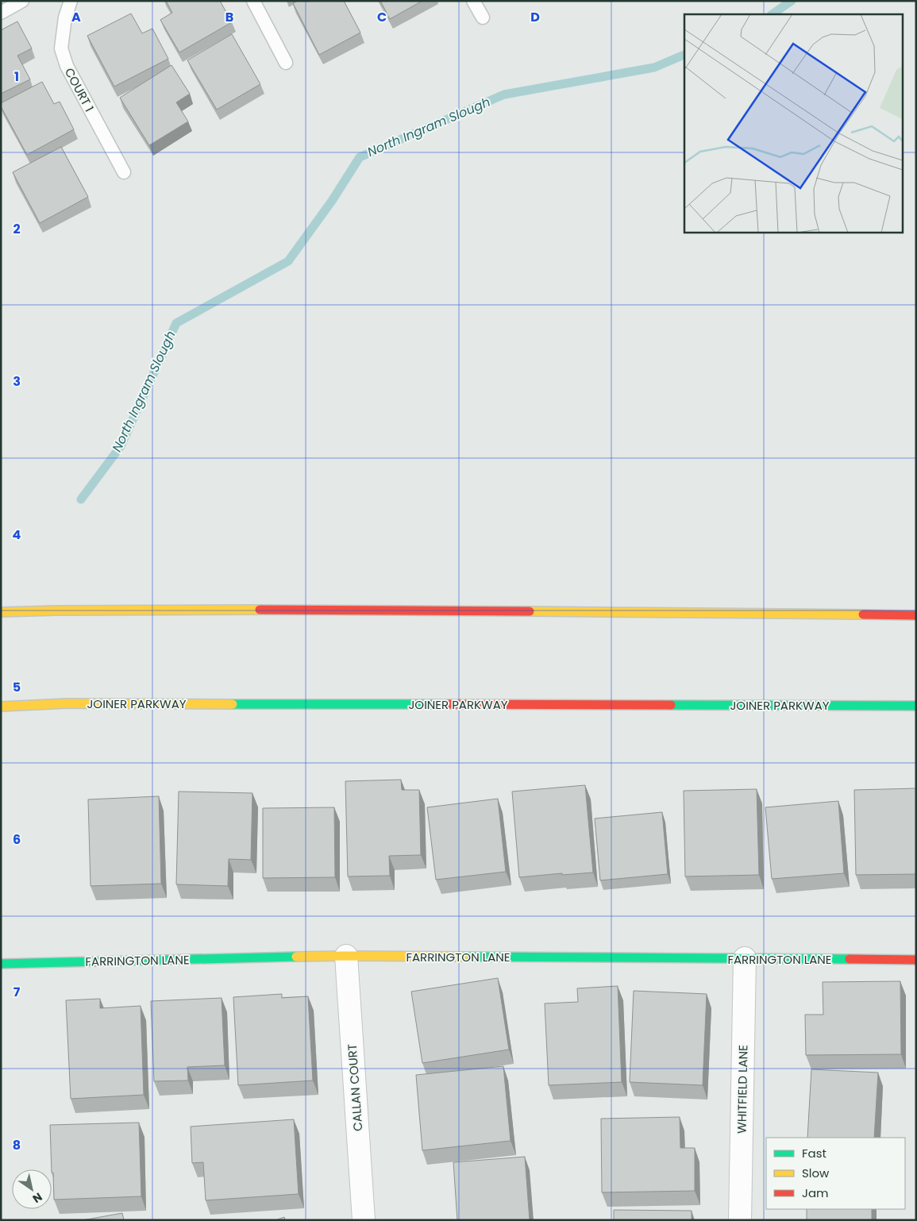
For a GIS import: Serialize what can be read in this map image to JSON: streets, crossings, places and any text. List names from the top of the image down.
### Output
{
  "streets": {
    "main road": ["JOINER PARKWAY", "FARRINGTON LANE"],
    "street": ["CALLAN COURT", "WHITFIELD LANE"],
    "lane": ["COURT 1"]
  },
  "crossings": [
    ["FARRINGTON LANE", "CALLAN COURT"],
    ["FARRINGTON LANE", "WHITFIELD LANE"]
  ],
  "water": ["North Ingram Slough"],
  "legend": ["Fast", "Slow", "Jam"],
  "north": "bottom right",
  "grid": {
    "columns": [
      "A",
      "B",
      "C",
      "D"
    ],
    "rows": [
      "1",
      "2",
      "3",
      "4",
      "5",
      "6",
      "7",
      "8"
    ]
  }
}
